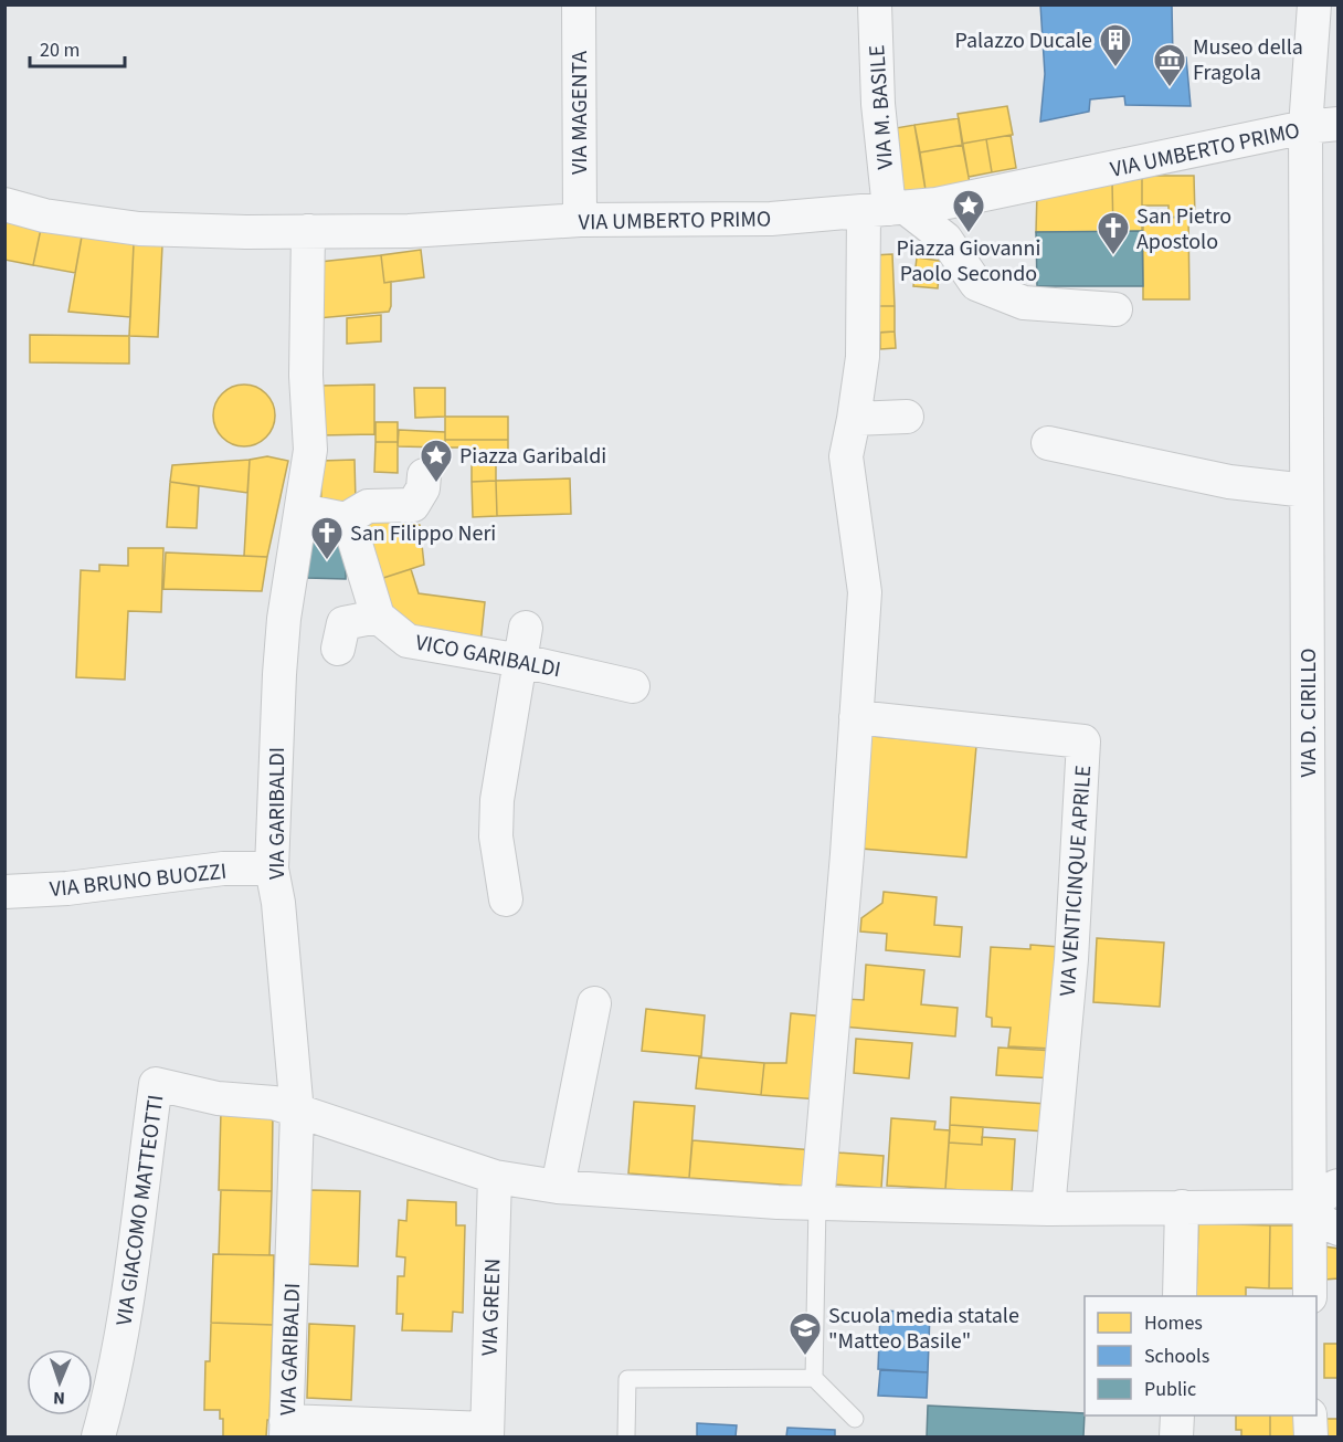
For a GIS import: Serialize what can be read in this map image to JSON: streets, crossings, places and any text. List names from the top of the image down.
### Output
{
  "streets": {
    "street": [
      "VIA M. BASILE",
      "VIA MAGENTA",
      "VIA UMBERTO PRIMO",
      "VICO GARIBALDI",
      "VIA D. CIRILLO",
      "VIA GARIBALDI",
      "VIA BRUNO BUOZZI",
      "VIA VENTICINQUE APRILE",
      "VIA GIACOMO MATTEOTTI",
      "VIA GREEN"
    ]
  },
  "crossings": [
    ["VIA M. BASILE", "VIA UMBERTO PRIMO"],
    ["VIA MAGENTA", "VIA UMBERTO PRIMO"],
    ["VIA UMBERTO PRIMO", "VIA D. CIRILLO"],
    ["VIA UMBERTO PRIMO", "VIA GARIBALDI"],
    ["VIA GARIBALDI", "VIA BRUNO BUOZZI"],
    ["VIA GARIBALDI", "VIA GIACOMO MATTEOTTI"]
  ],
  "places": {
    "building": ["Palazzo Ducale"],
    "museum": ["Museo della Fragola"],
    "place": ["Piazza Giovanni Paolo Secondo", "Piazza Garibaldi"],
    "church": ["San Pietro Apostolo", "San Filippo Neri"],
    "school or university": ["Scuola media statale \"Matteo Basile\""]
  },
  "legend": ["Homes", "Schools", "Public"],
  "scale_bar": "20 m",
  "north": "bottom"
}
